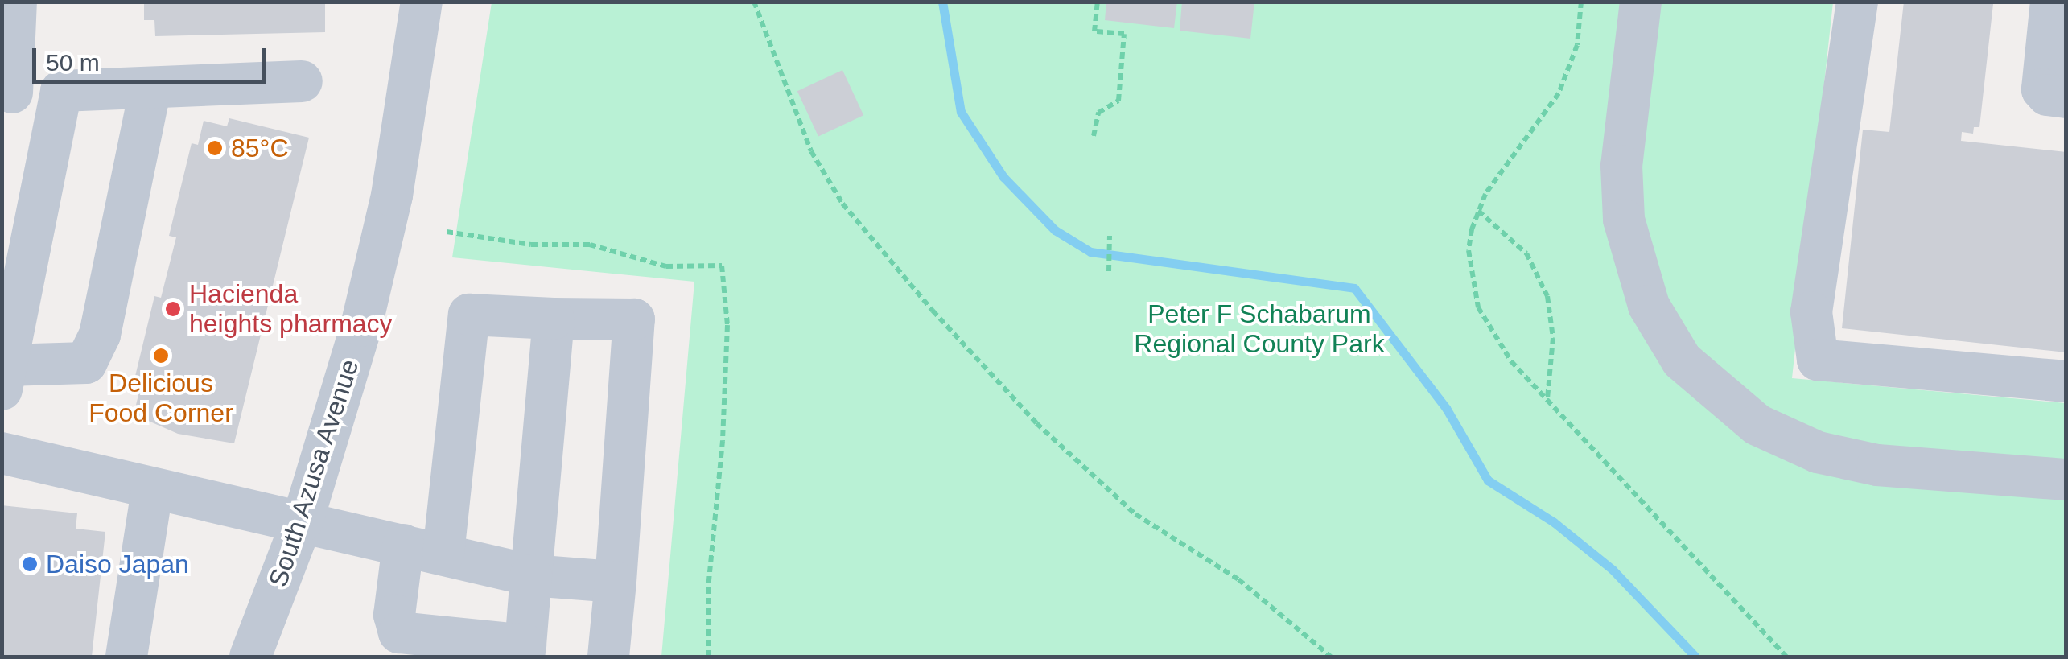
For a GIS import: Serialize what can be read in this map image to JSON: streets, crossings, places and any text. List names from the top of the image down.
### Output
{
  "streets": {
    "street": ["South Azusa Avenue"]
  },
  "parks": ["Peter F Schabarum Regional County Park"],
  "places": [
    "85°C",
    "Hacienda heights pharmacy",
    "Delicious Food Corner",
    "Daiso Japan"
  ],
  "scale_bar": "50 m"
}
